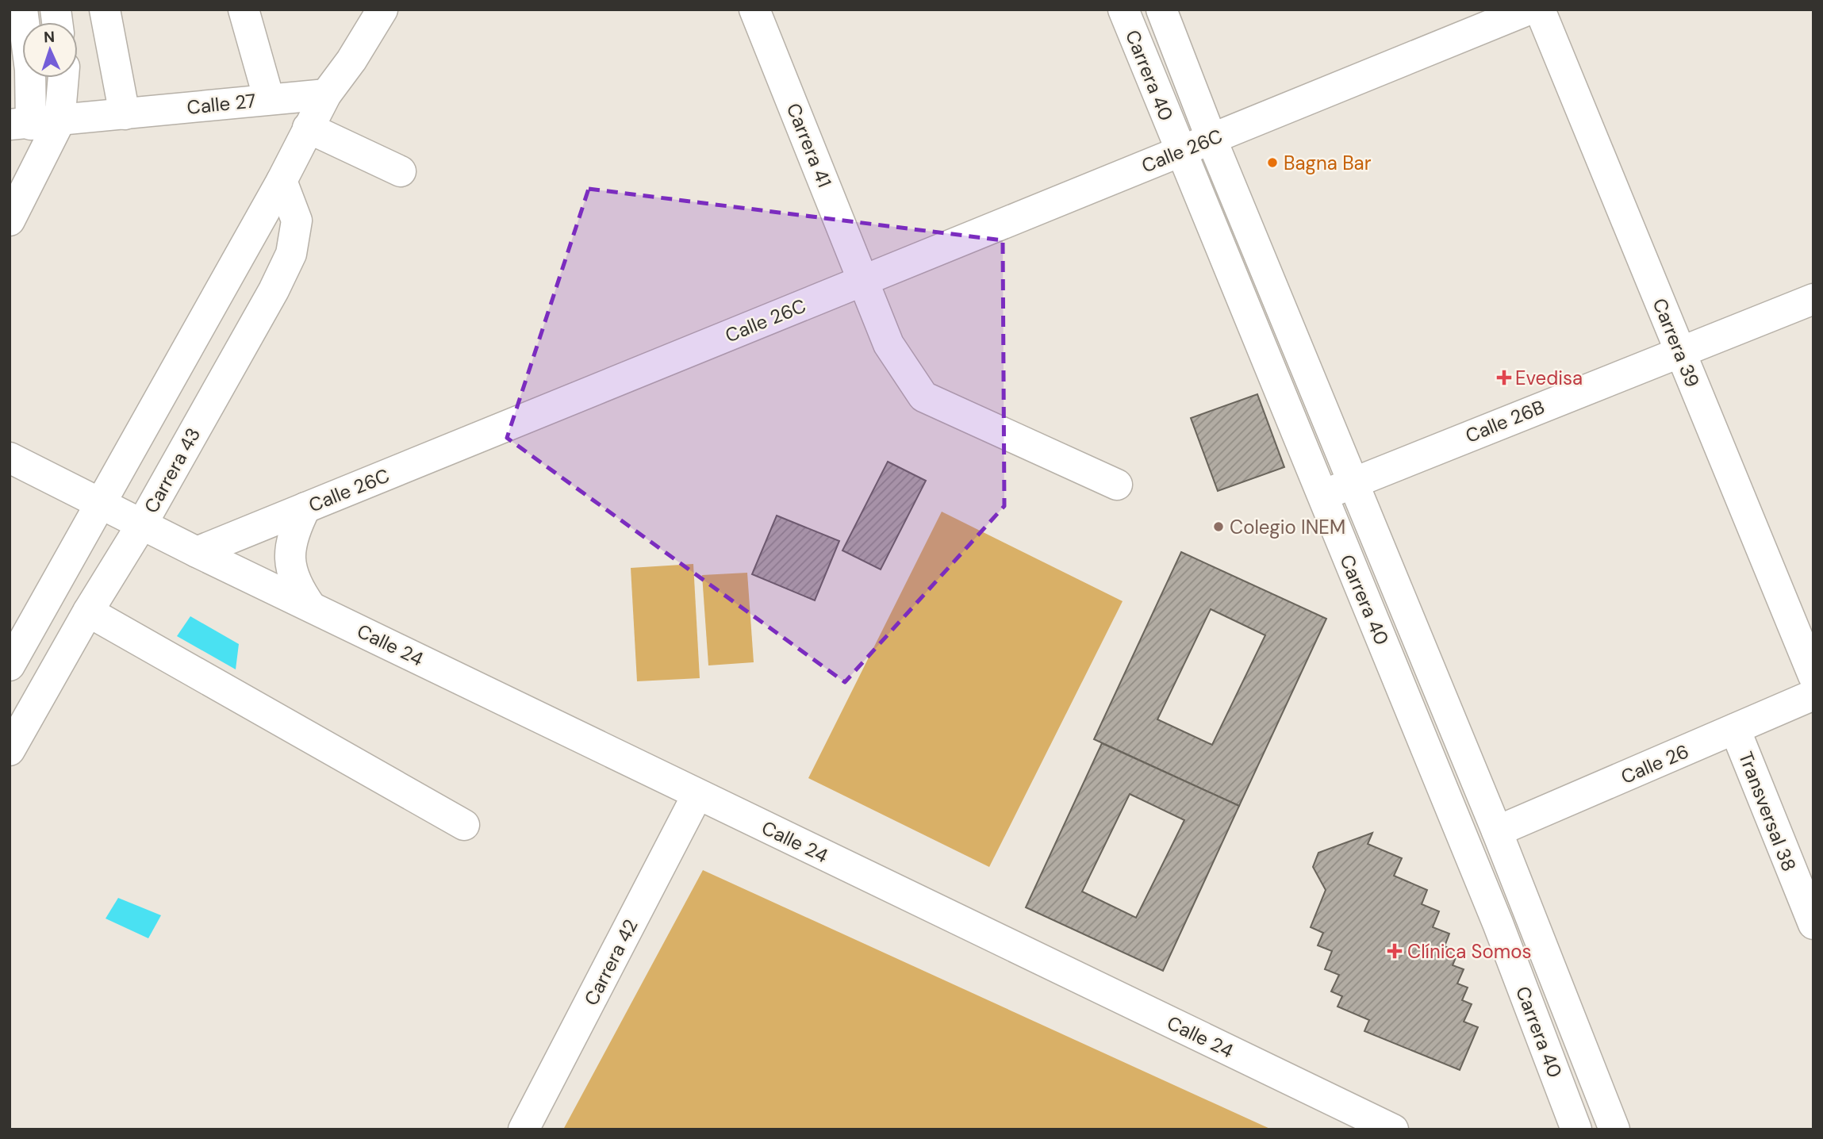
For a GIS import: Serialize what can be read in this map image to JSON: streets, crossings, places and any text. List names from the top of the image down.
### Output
{
  "streets": {
    "street": [
      "Carrera 40",
      "Calle 27",
      "Carrera 41",
      "Calle 26C",
      "Carrera 39",
      "Calle 26B",
      "Carrera 43",
      "Calle 24",
      "Calle 26",
      "Transversal 38",
      "Carrera 42"
    ]
  },
  "crossings": [
    ["Carrera 40", "Calle 26C"],
    ["Carrera 40", "Calle 26B"],
    ["Carrera 40", "Calle 26"],
    ["Carrera 41", "Calle 26C"],
    ["Calle 26C", "Calle 24"],
    ["Carrera 39", "Calle 26B"],
    ["Calle 24", "Carrera 42"],
    ["Calle 26", "Transversal 38"]
  ],
  "places": {
    "other": ["Bagna Bar", "Colegio INEM"],
    "health": ["Evedisa", "Clínica Somos"]
  },
  "north": "top"
}
